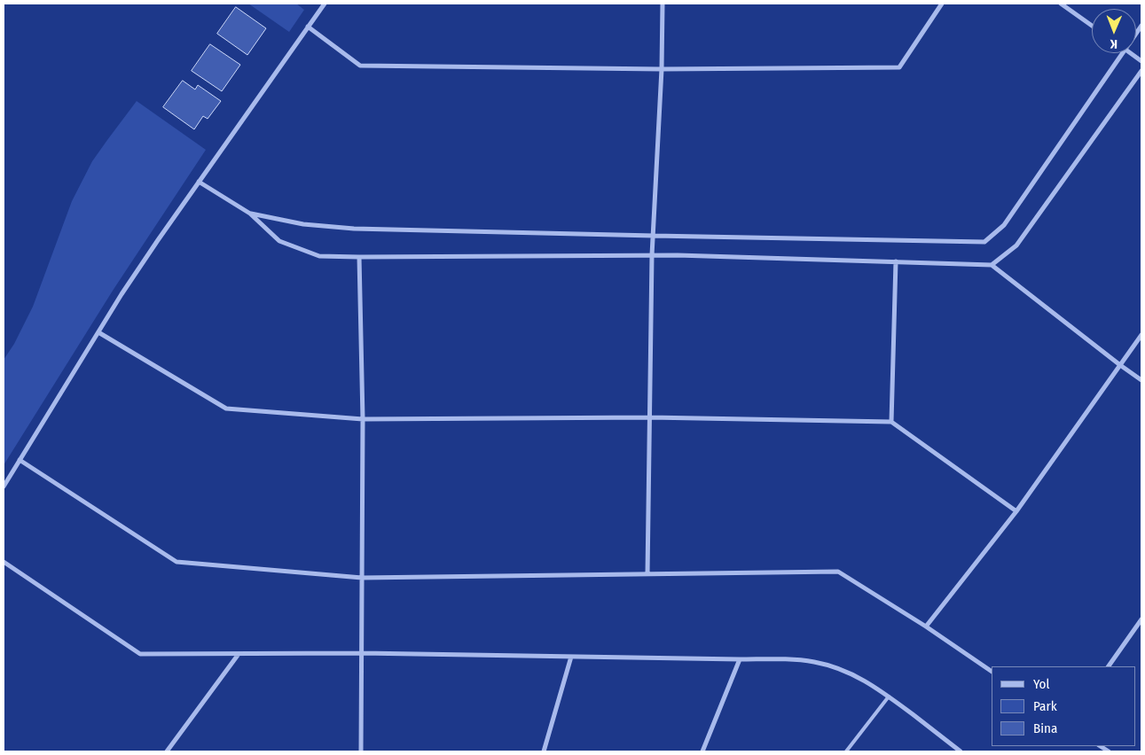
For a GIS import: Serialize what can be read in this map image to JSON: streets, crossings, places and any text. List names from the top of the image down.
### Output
{
  "legend": ["Yol", "Park", "Bina"],
  "north": "bottom"
}
